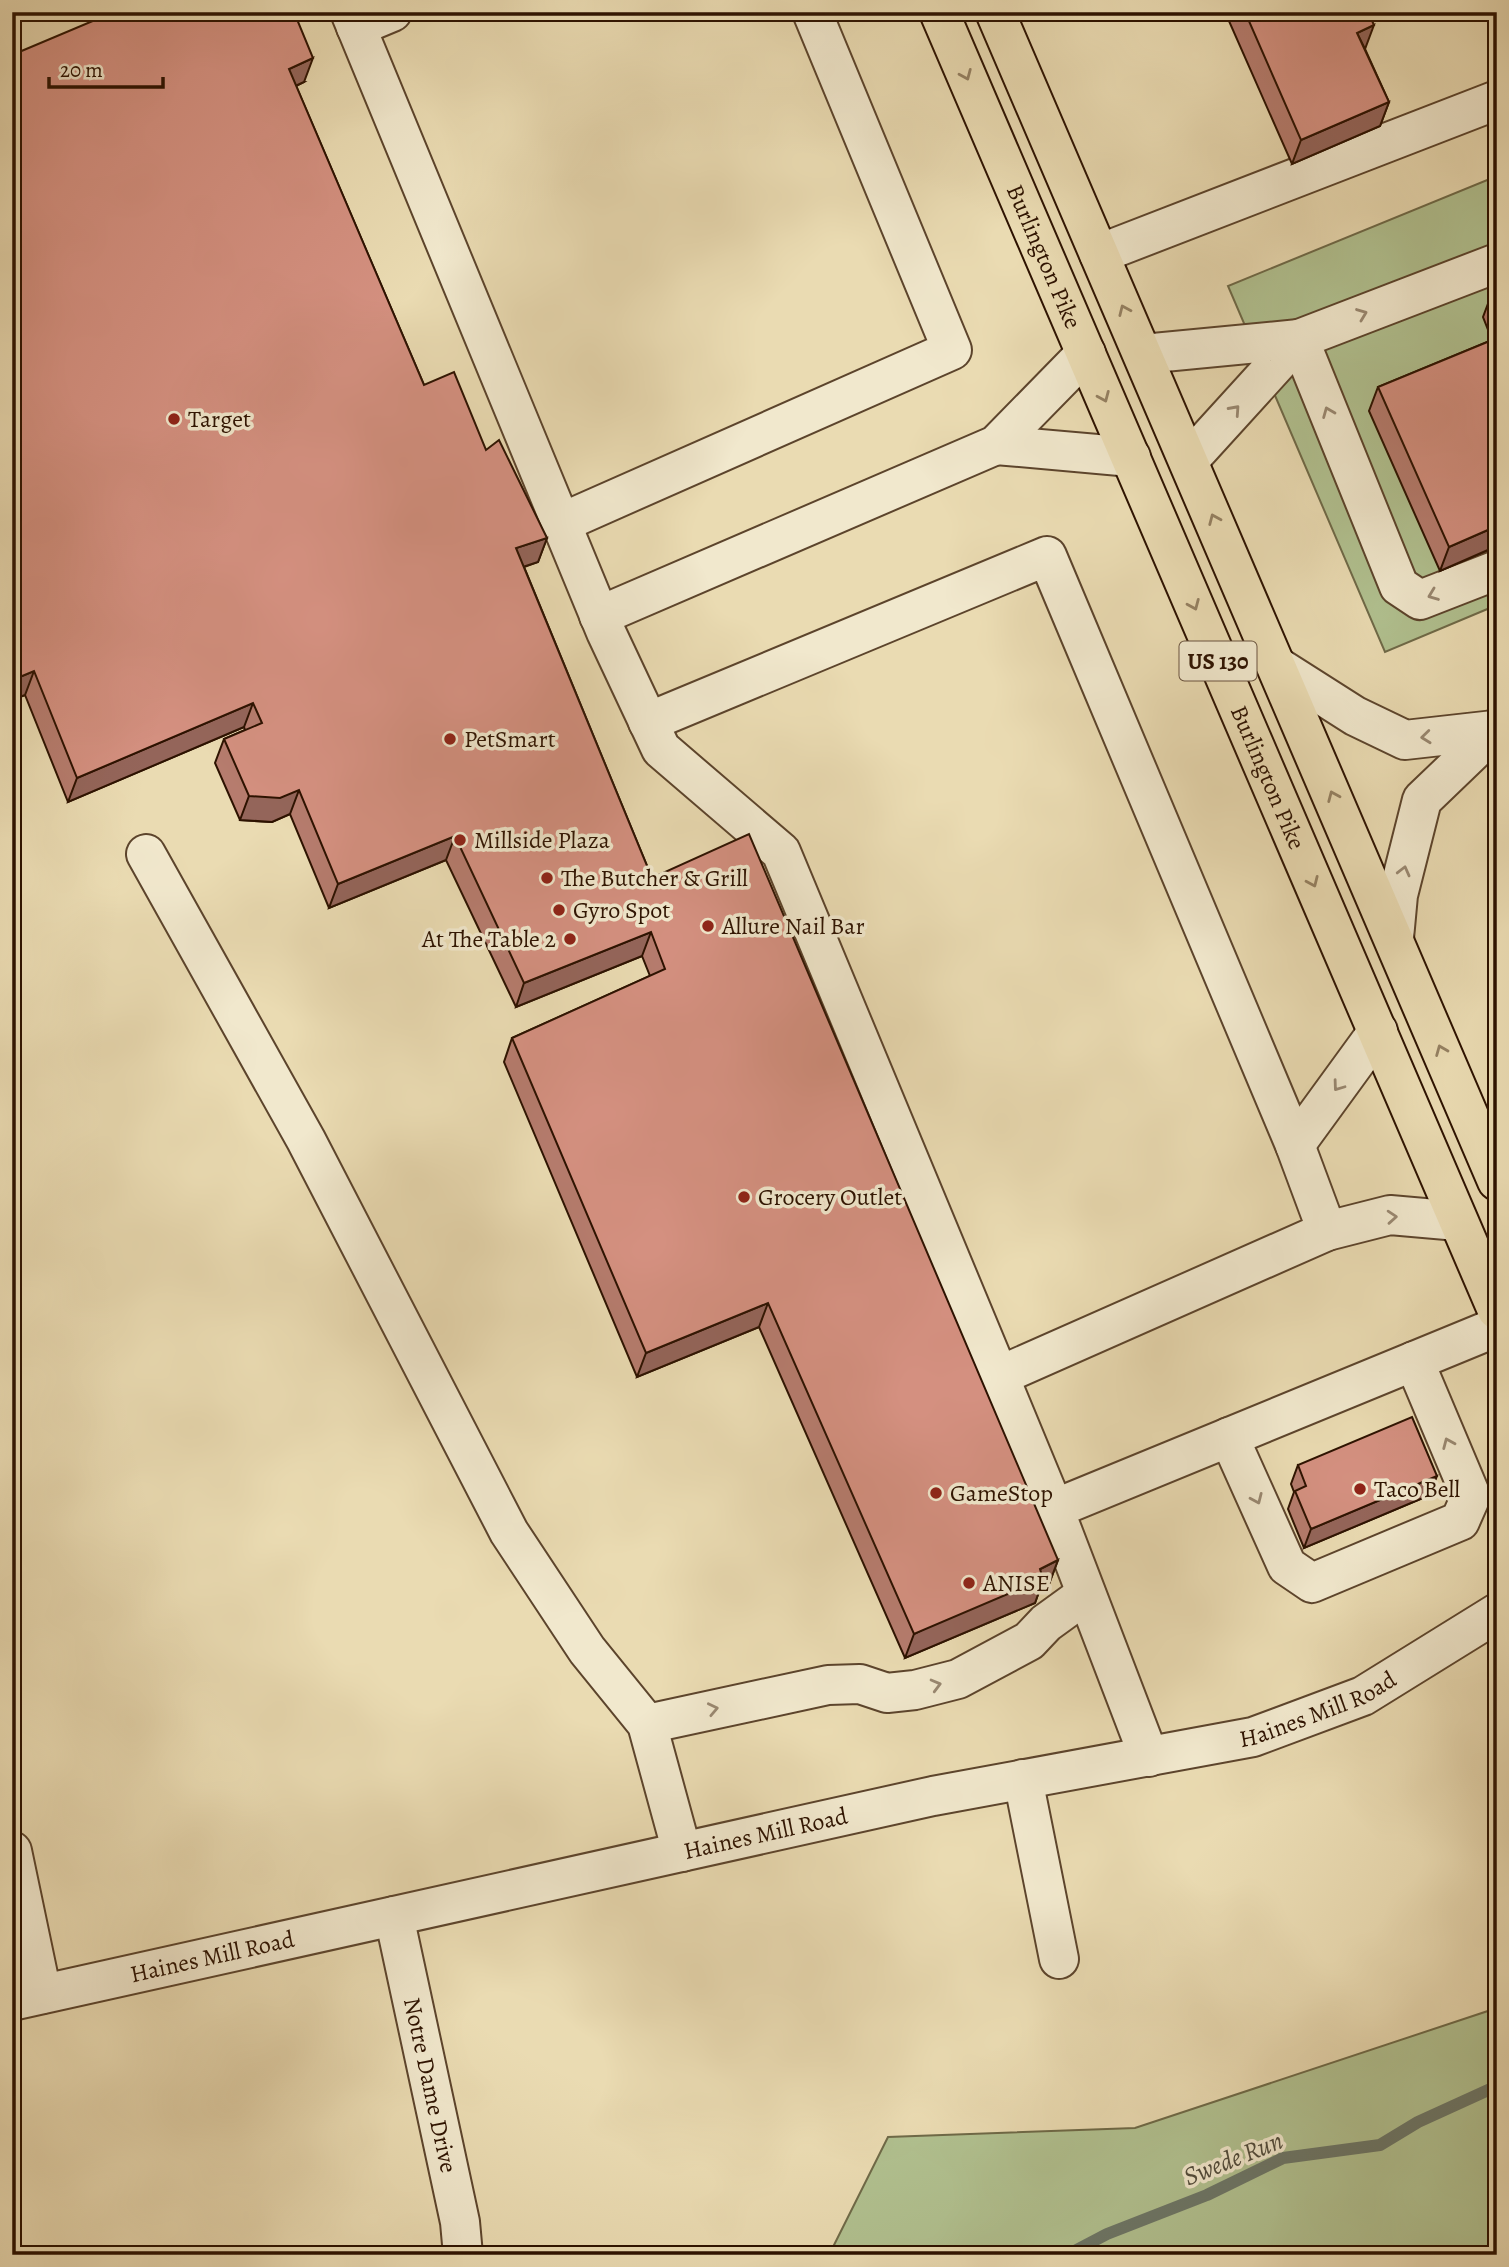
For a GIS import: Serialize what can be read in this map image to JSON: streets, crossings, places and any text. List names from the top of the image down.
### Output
{
  "streets": {
    "highway": ["Burlington Pike", "US 130"],
    "street": ["Haines Mill Road", "Notre Dame Drive"]
  },
  "crossings": [
    ["Haines Mill Road", "Notre Dame Drive"]
  ],
  "water": ["Swede Run"],
  "places": [
    "Target",
    "PetSmart",
    "Millside Plaza",
    "The Butcher & Grill",
    "Gyro Spot",
    "Allure Nail Bar",
    "At The Table 2",
    "Grocery Outlet",
    "Taco Bell",
    "GameStop",
    "ANISE"
  ],
  "scale_bar": "20 m"
}
